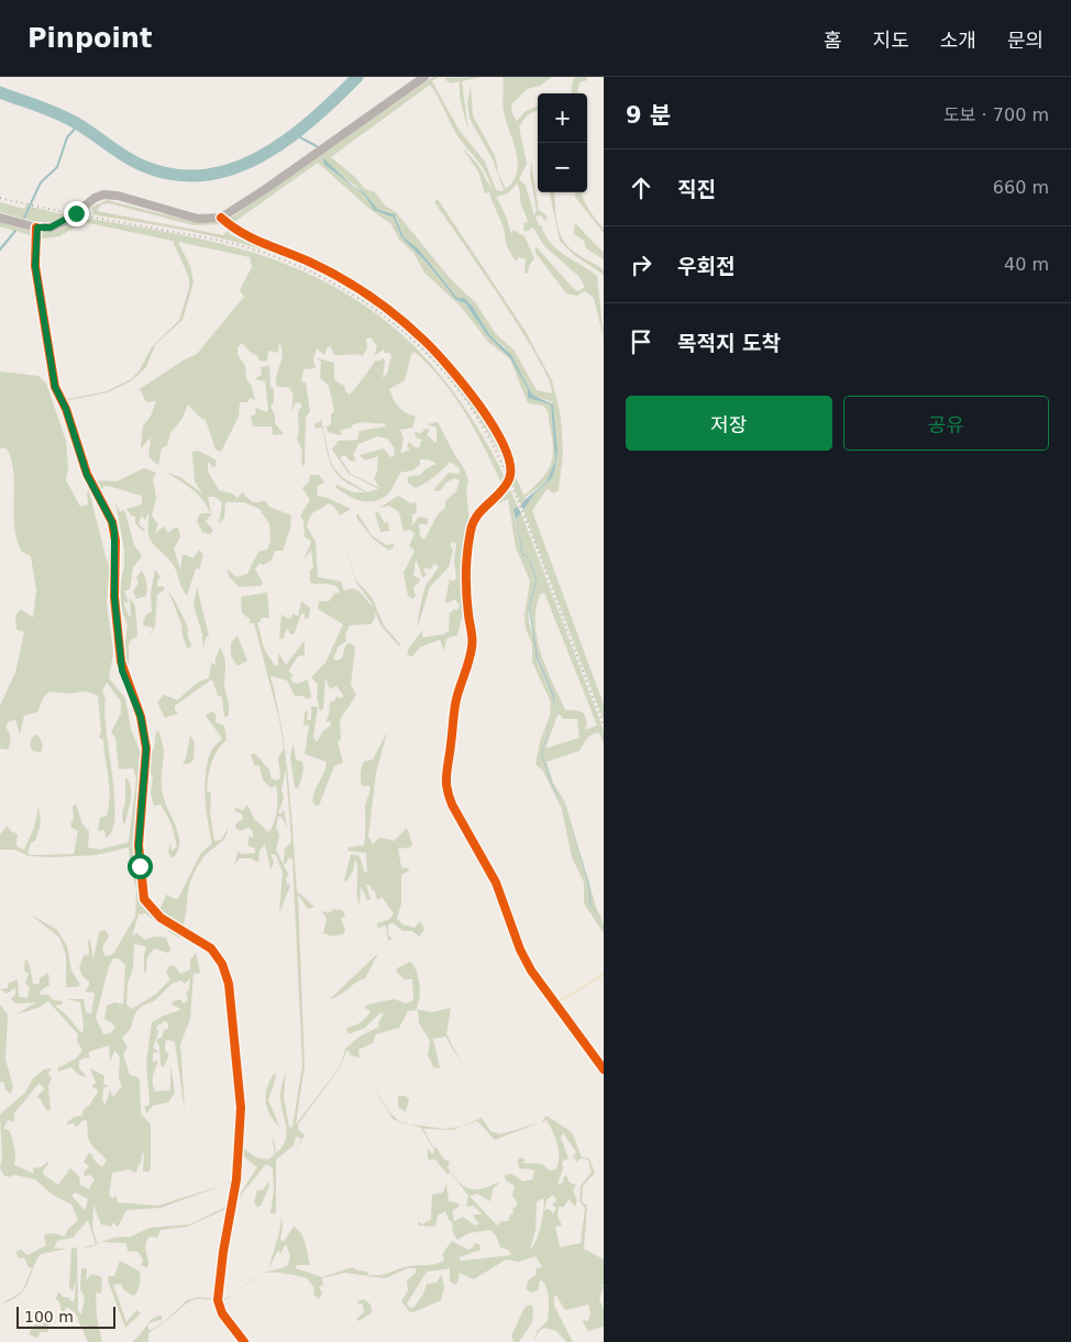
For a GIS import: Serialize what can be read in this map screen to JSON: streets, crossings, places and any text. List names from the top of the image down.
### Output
{
  "scale_bar": "100 m",
  "page": {
    "header": "Pinpoint",
    "nav": [
      "홈",
      "지도",
      "소개",
      "문의"
    ],
    "heading": ["9 분", "도보 · 700 m"],
    "map_buttons": ["+", "−"],
    "list": [
      ["직진", "660 m"],
      ["우회전", "40 m"],
      "목적지 도착"
    ],
    "buttons": ["저장", "공유"],
    "scale": "100 m"
  }
}
